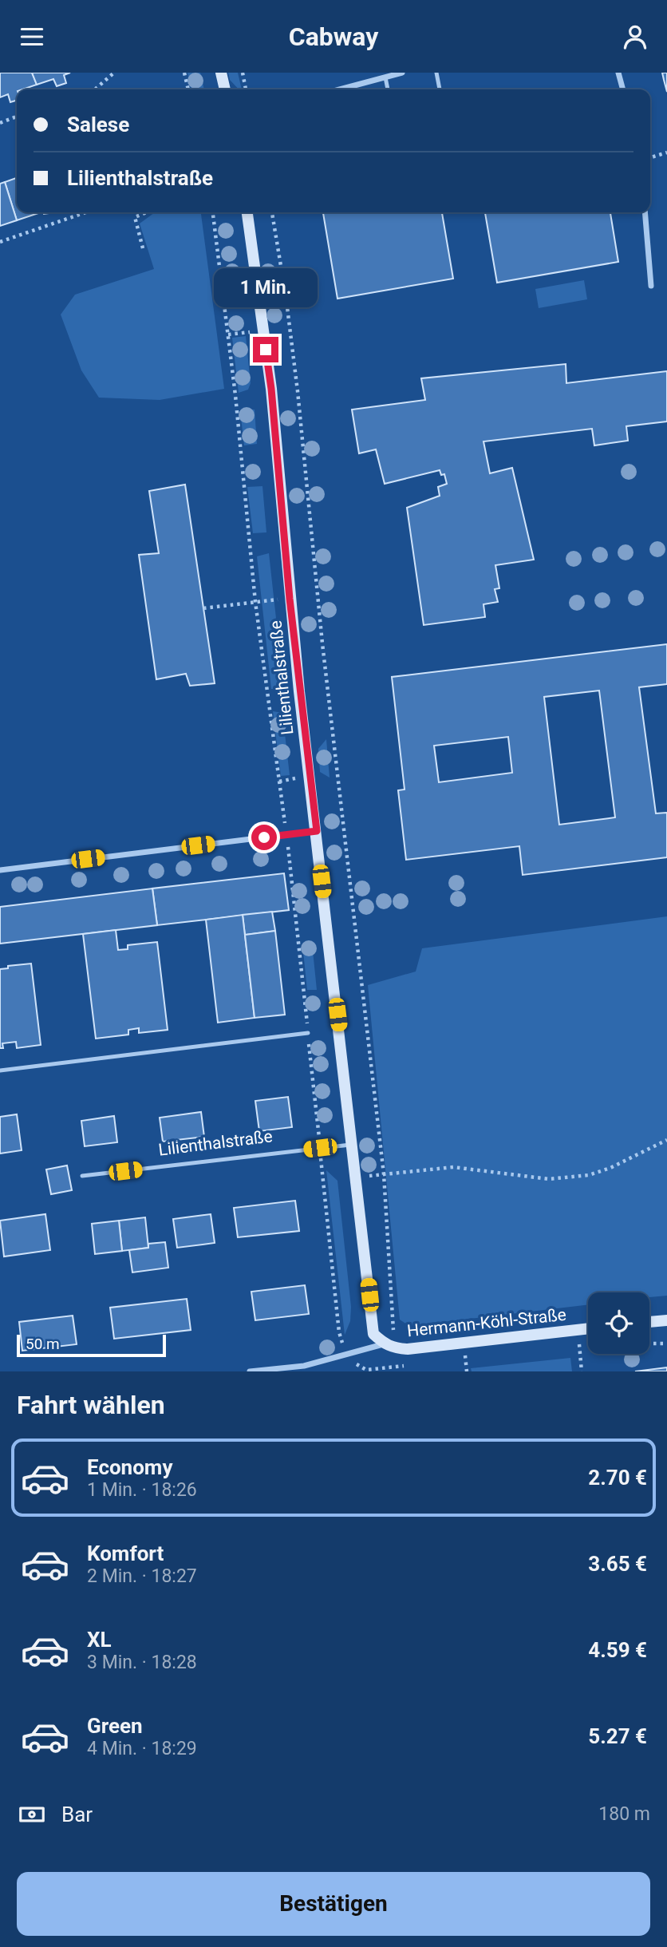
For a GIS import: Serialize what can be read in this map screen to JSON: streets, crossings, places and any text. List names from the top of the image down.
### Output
{
  "streets": {
    "street": ["Lilienthalstraße", "Hermann-Köhl-Straße"]
  },
  "crossings": [
    ["Lilienthalstraße", "Hermann-Köhl-Straße"]
  ],
  "scale_bar": "50 m",
  "page": {
    "header": "Cabway",
    "banner": ["Salese", "Lilienthalstraße"],
    "bubble": "1 Min.",
    "scale": "50 m",
    "heading": "Fahrt wählen",
    "list": [
      {
        "name": "Economy",
        "note": "1 Min. · 18:26",
        "value": "2.70 €"
      },
      {
        "name": "Komfort",
        "note": "2 Min. · 18:27",
        "value": "3.65 €"
      },
      {
        "name": "XL",
        "note": "3 Min. · 18:28",
        "value": "4.59 €"
      },
      {
        "name": "Green",
        "note": "4 Min. · 18:29",
        "value": "5.27 €"
      }
    ],
    "pay": ["Bar", "180 m"],
    "buttons": "Bestätigen"
  }
}
